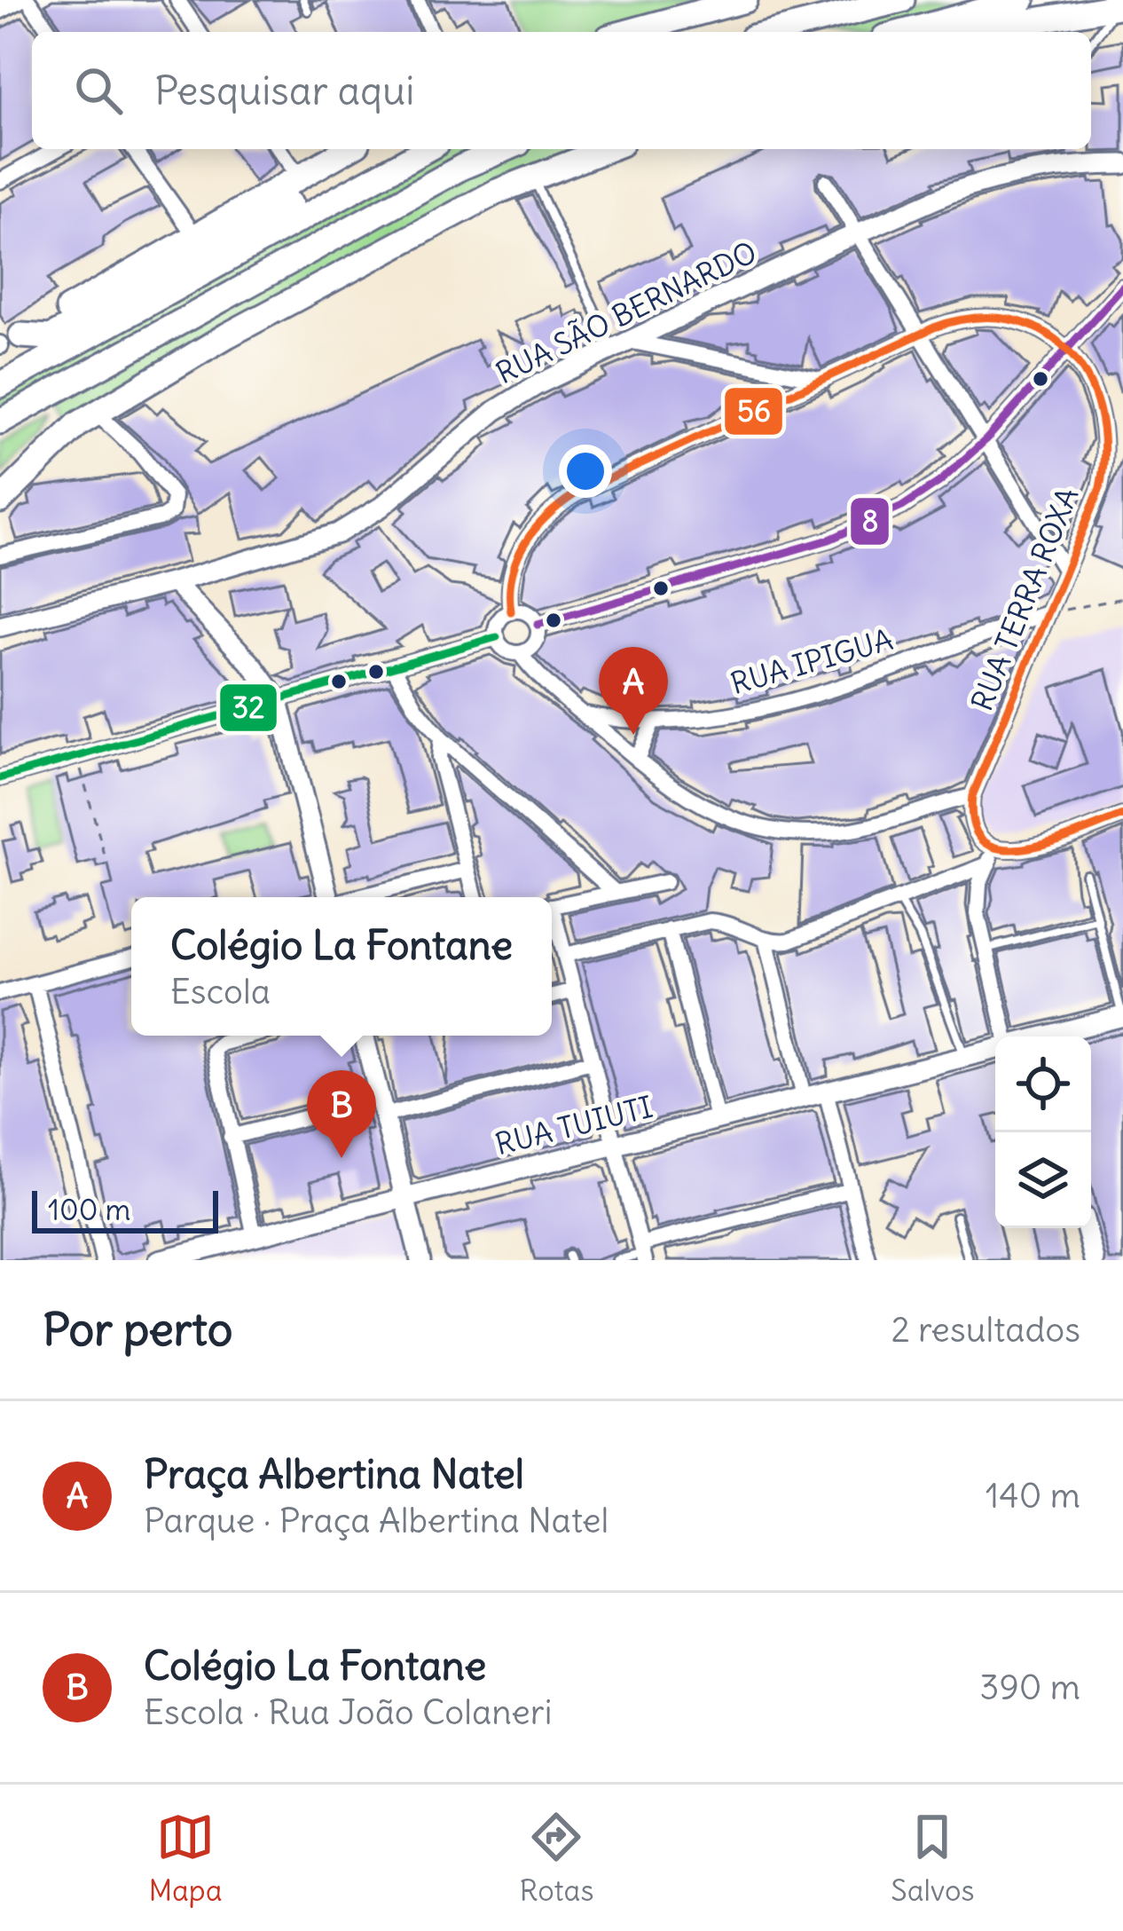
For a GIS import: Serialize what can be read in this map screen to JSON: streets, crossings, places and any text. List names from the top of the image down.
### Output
{
  "streets": {
    "street": [
      "RUA SÃO BERNARDO",
      "RUA TERRA ROXA",
      "RUA IPIGUA",
      "RUA TUIUTI"
    ]
  },
  "crossings": [
    ["RUA TERRA ROXA", "RUA IPIGUA"]
  ],
  "lines": ["transit line 8", "transit line 56", "transit line 32"],
  "scale_bar": "100 m",
  "page": {
    "search": "Pesquisar aqui",
    "pins": ["A", "B"],
    "popup": ["Colégio La Fontane", "Escola"],
    "scale": "100 m",
    "heading": ["Por perto", "2 resultados"],
    "list": [
      {
        "mark": "A",
        "name": "Praça Albertina Natel",
        "note": "Parque · Praça Albertina Natel",
        "value": "140 m"
      },
      {
        "mark": "B",
        "name": "Colégio La Fontane",
        "note": "Escola · Rua João Colaneri",
        "value": "390 m"
      }
    ],
    "nav": ["Mapa", "Rotas", "Salvos"]
  }
}
